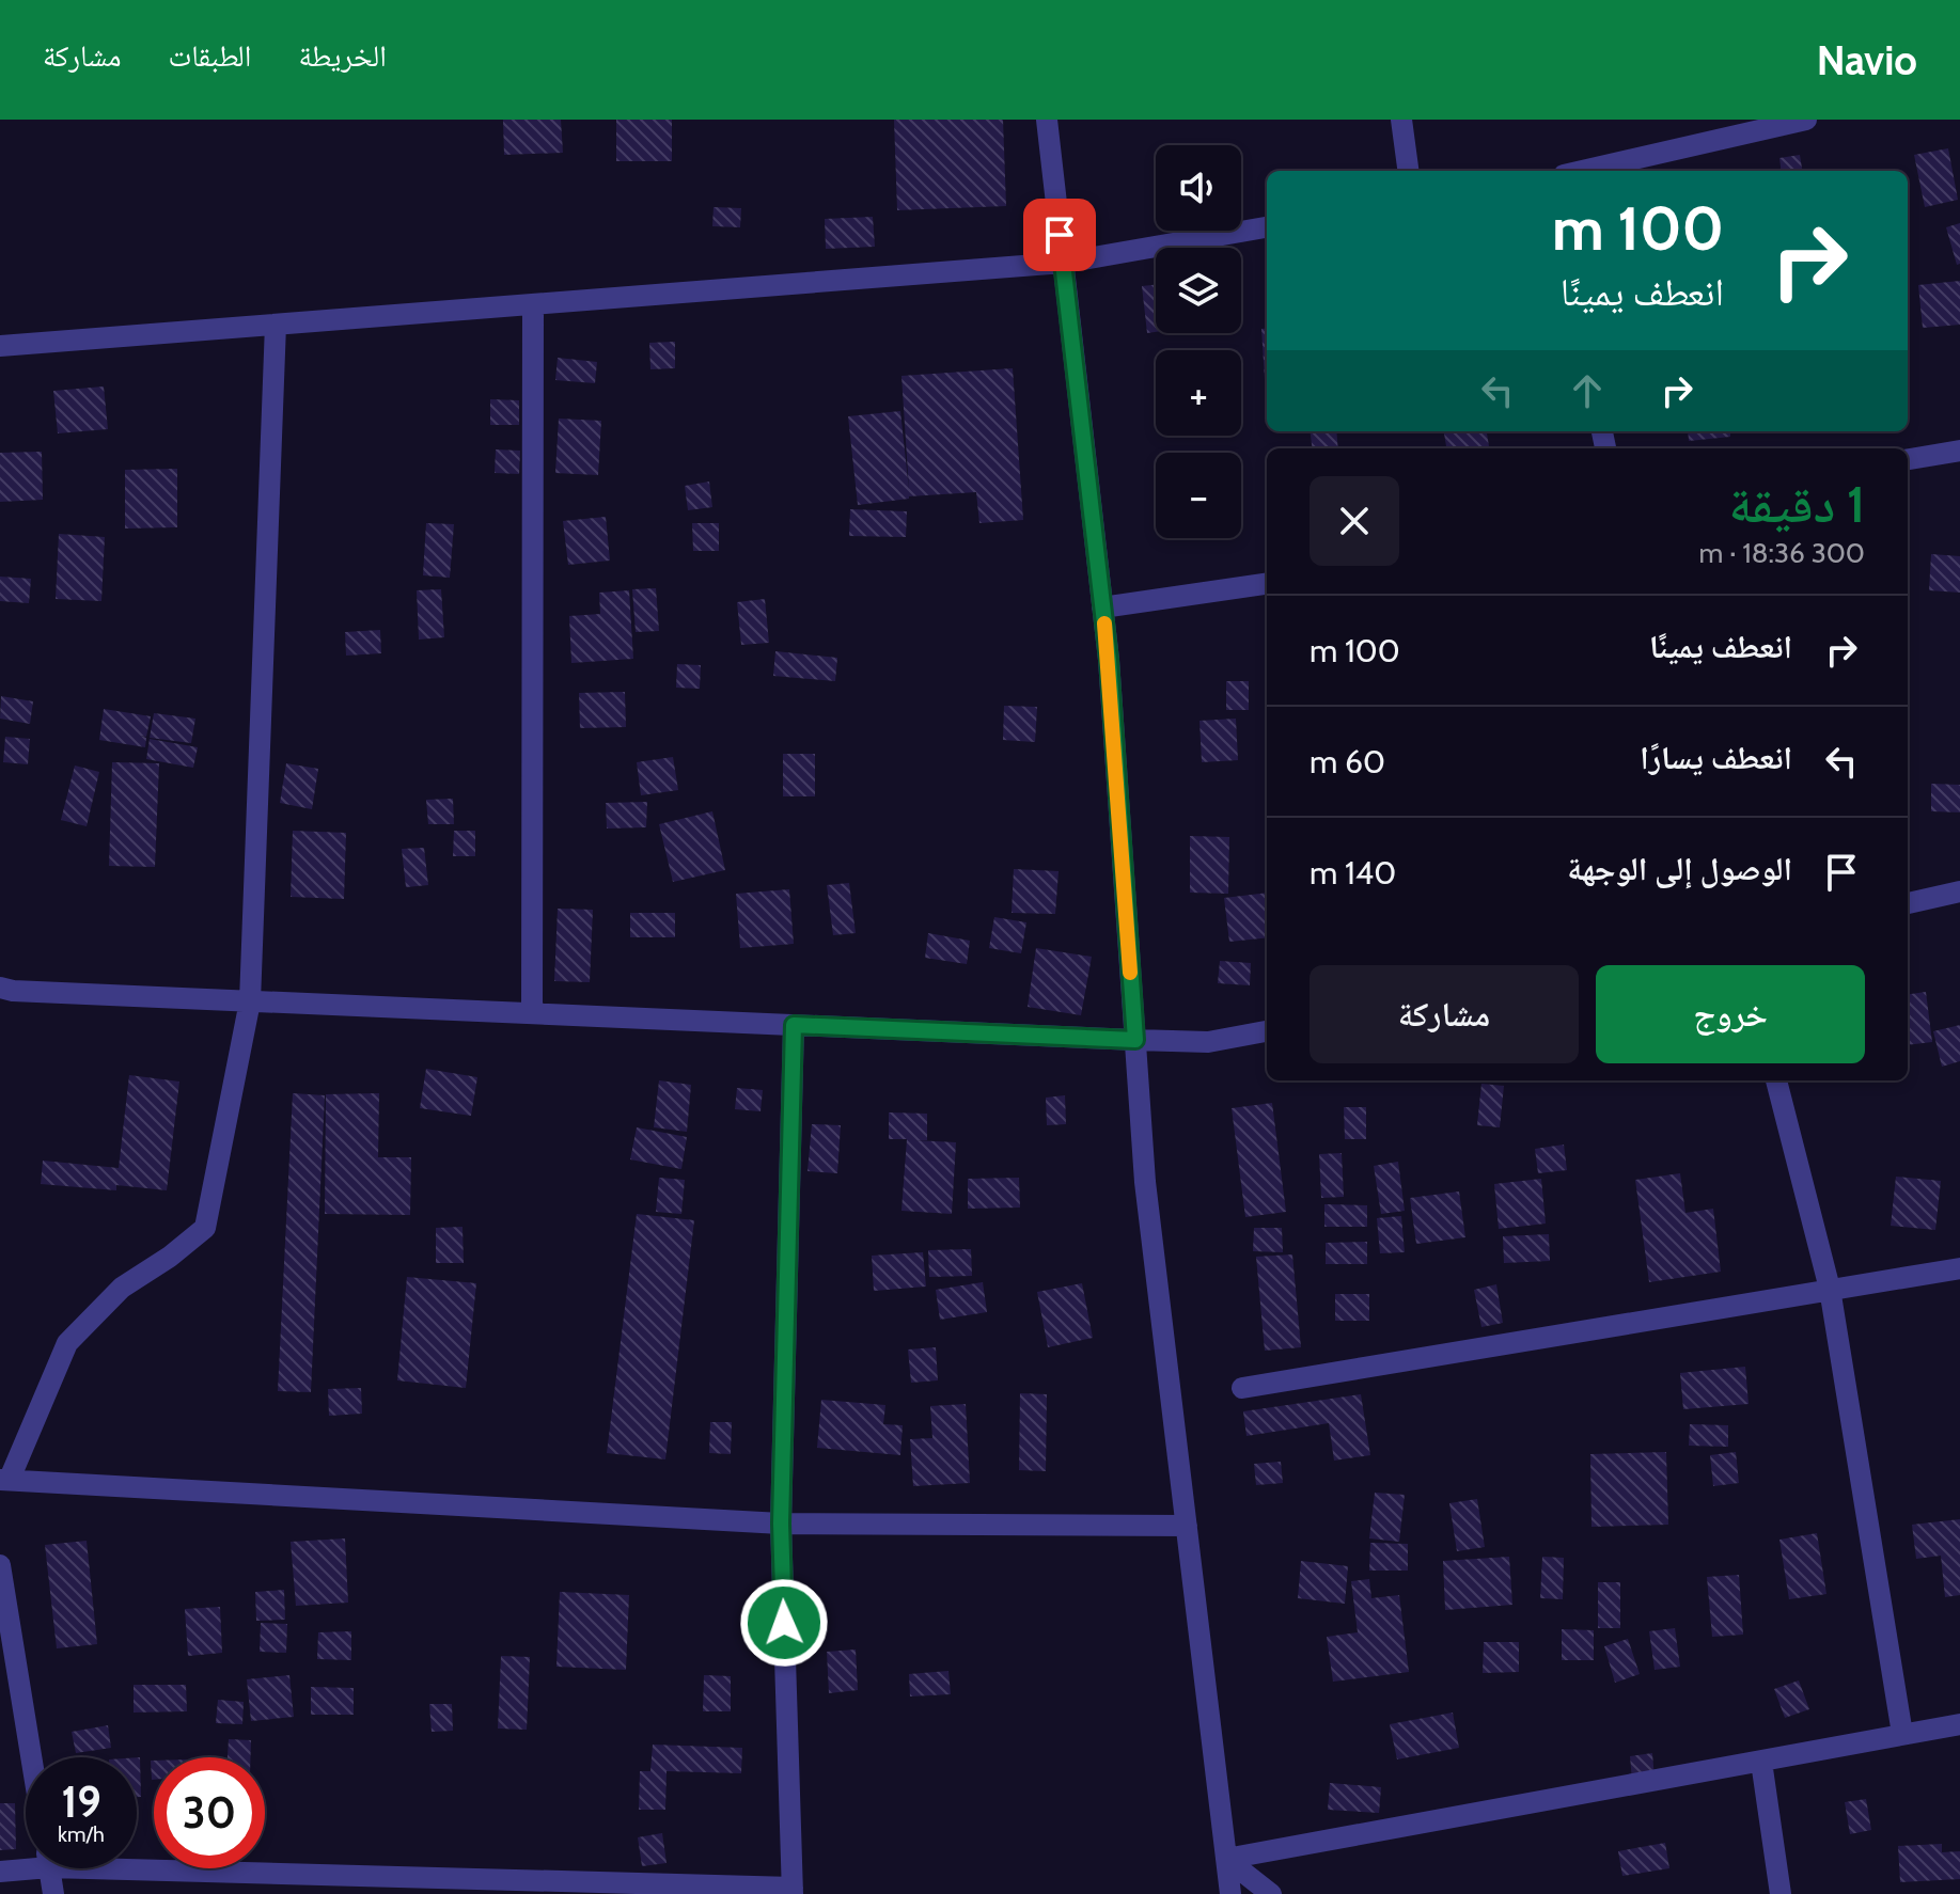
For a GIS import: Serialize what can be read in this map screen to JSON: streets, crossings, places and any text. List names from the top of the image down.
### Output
{
  "page": {
    "header": "Navio",
    "nav": ["الخريطة", "الطبقات", "مشاركة"],
    "map_buttons": ["+", "−"],
    "turn": ["100 m", "انعطف يمينًا"],
    "heading": ["1 دقيقة", "300 m · 18:36"],
    "list": [
      {
        "name": "انعطف يمينًا",
        "value": "100 m"
      },
      {
        "name": "انعطف يسارًا",
        "value": "60 m"
      },
      {
        "name": "الوصول إلى الوجهة",
        "value": "140 m"
      }
    ],
    "buttons": ["خروج", "مشاركة"],
    "speed": "19 km/h",
    "limit": "30"
  }
}
